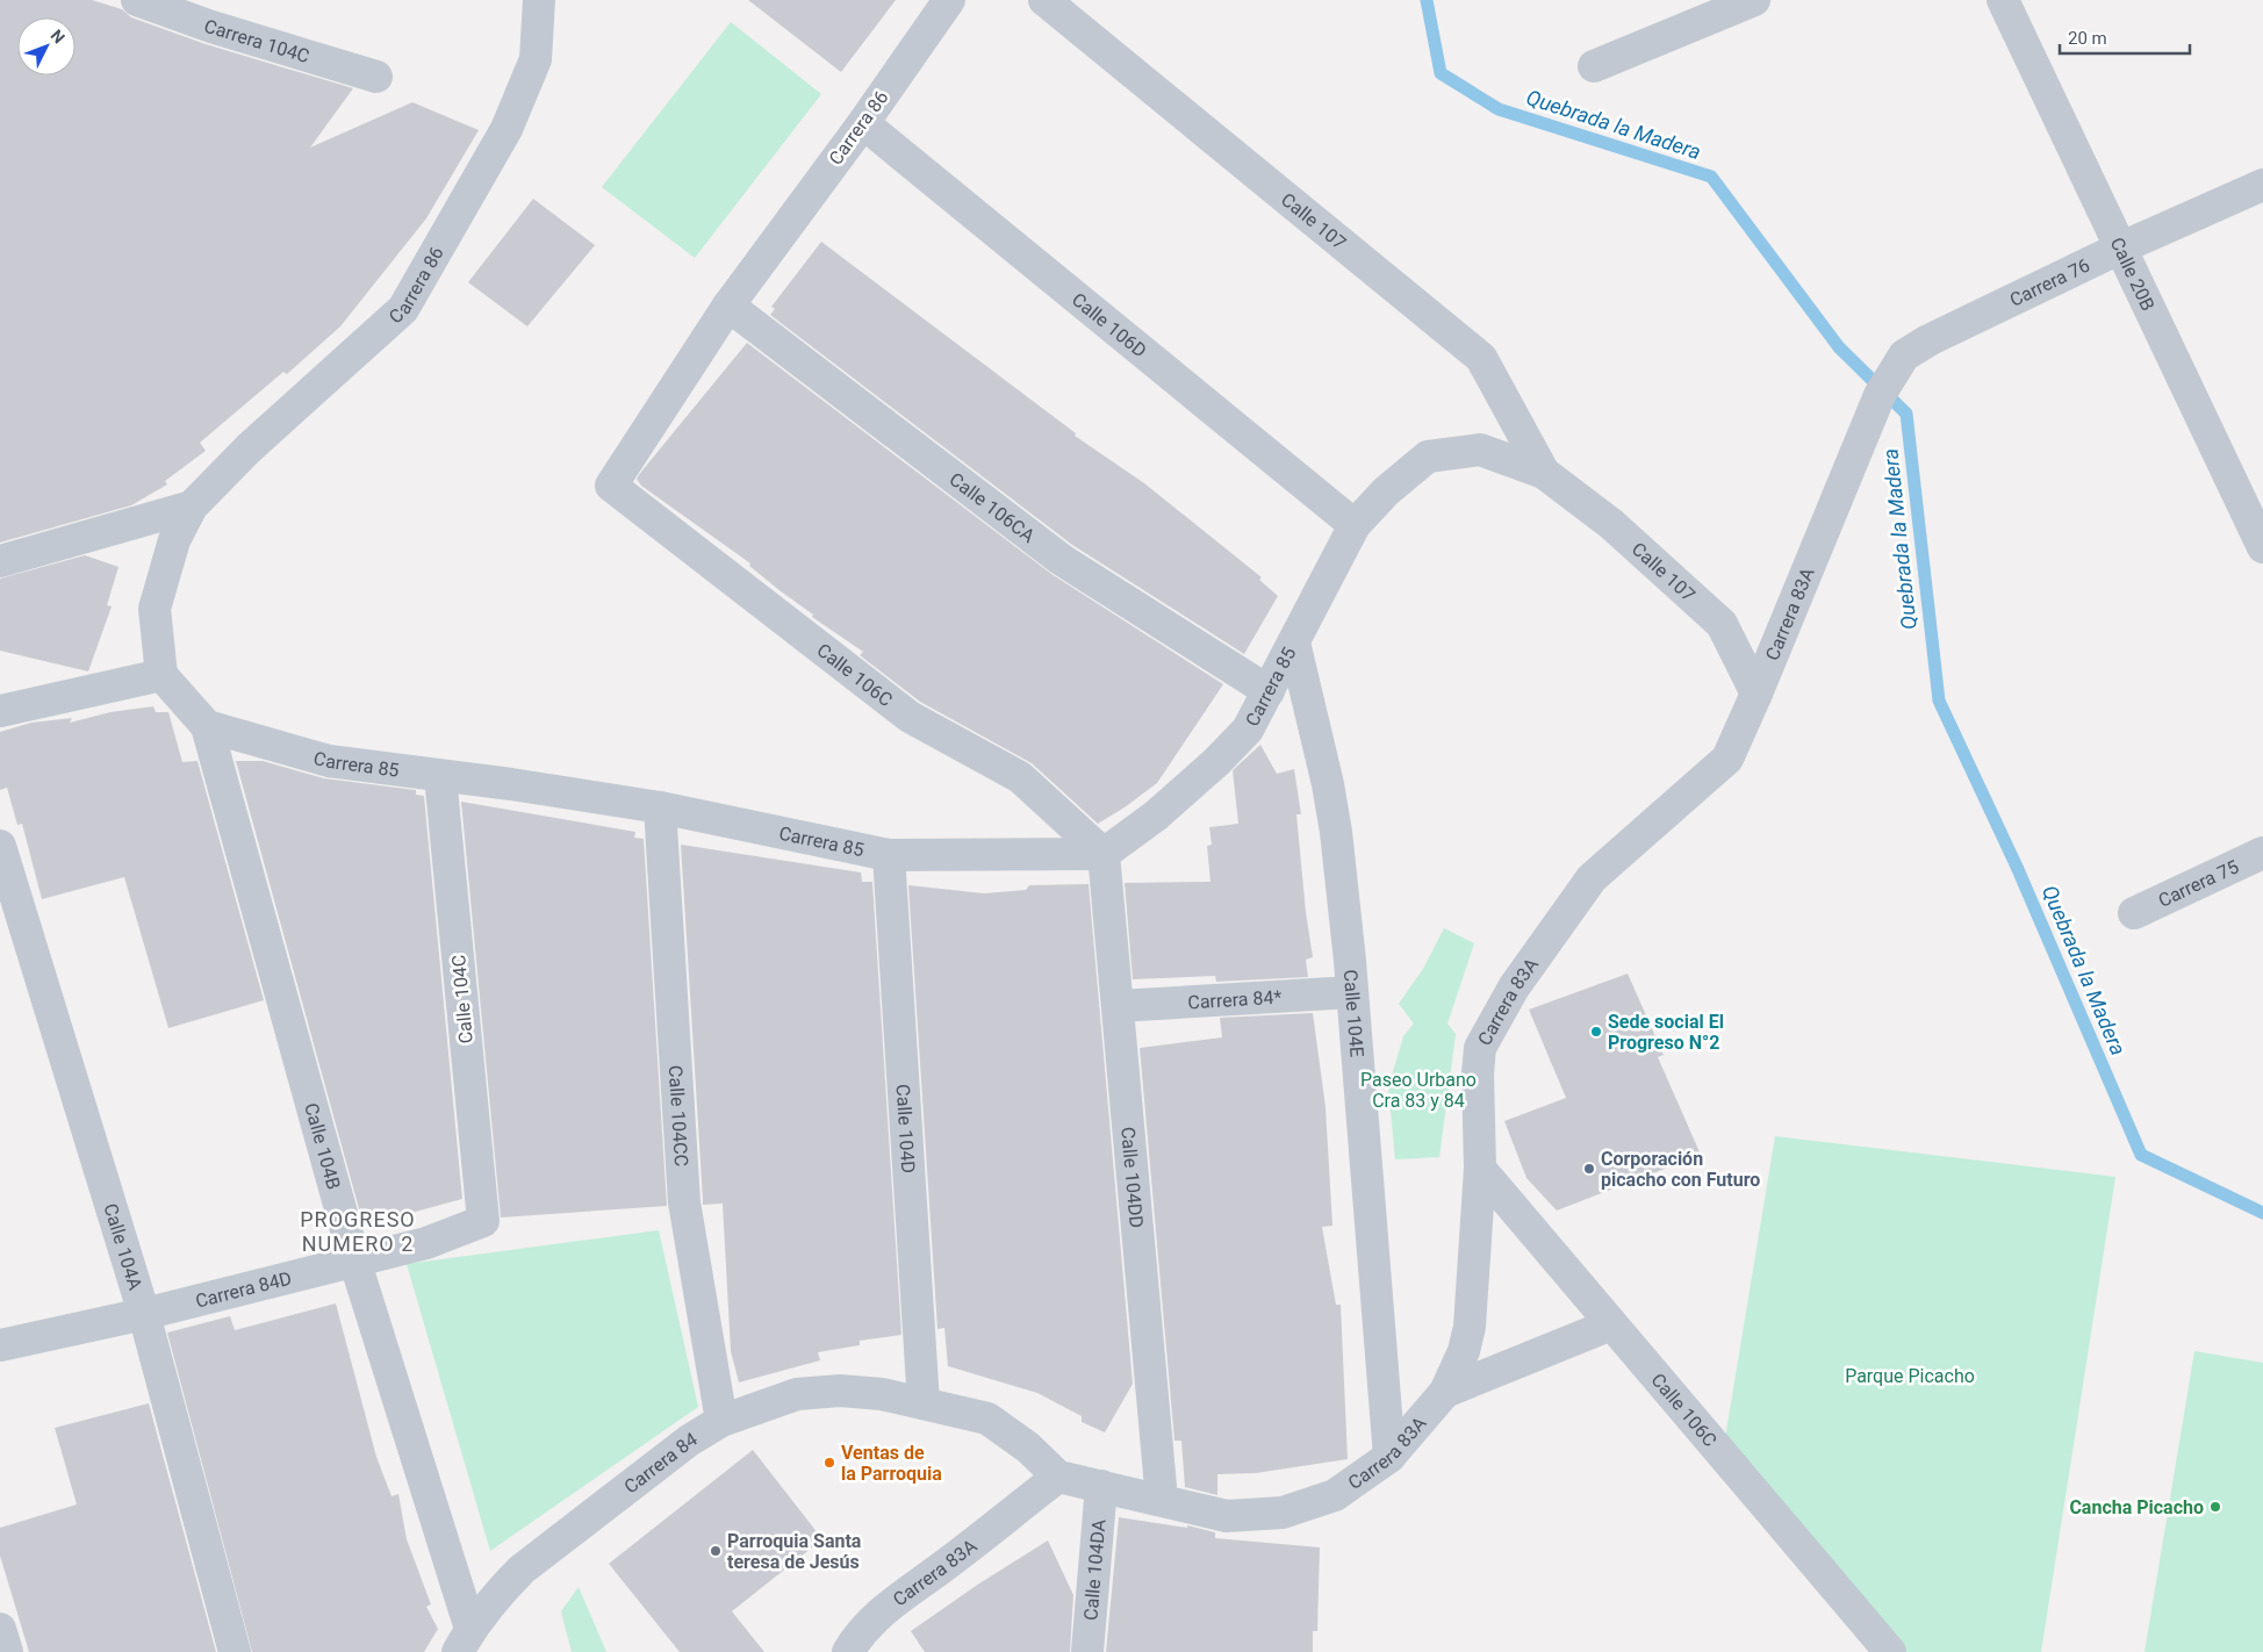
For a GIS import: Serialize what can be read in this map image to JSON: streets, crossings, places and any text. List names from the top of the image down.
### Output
{
  "streets": {
    "street": [
      "Carrera 104C",
      "Carrera 86",
      "Calle 107",
      "Calle 20B",
      "Carrera 76",
      "Calle 106D",
      "Calle 106CA",
      "Carrera 83A",
      "Calle 106C",
      "Carrera 85",
      "Carrera 75",
      "Calle 104C",
      "Carrera 84*",
      "Calle 104E",
      "Calle 104CC",
      "Calle 104D",
      "Calle 104B",
      "Calle 104DD",
      "Calle 104A",
      "Carrera 84D",
      "Carrera 84",
      "Calle 104DA"
    ]
  },
  "crossings": [
    ["Carrera 86", "Calle 106D"],
    ["Carrera 86", "Calle 106CA"],
    ["Carrera 86", "Calle 106C"],
    ["Calle 107", "Carrera 83A"],
    ["Calle 107", "Carrera 85"],
    ["Calle 20B", "Carrera 76"],
    ["Carrera 76", "Carrera 83A"],
    ["Calle 106D", "Carrera 85"],
    ["Calle 106CA", "Carrera 85"],
    ["Carrera 83A", "Calle 106C"],
    ["Carrera 83A", "Calle 104E"],
    ["Carrera 83A", "Calle 104DD"],
    ["Carrera 83A", "Calle 104DA"],
    ["Calle 106C", "Carrera 85"],
    ["Calle 106C", "Calle 104DD"],
    ["Carrera 85", "Calle 104C"],
    ["Carrera 85", "Calle 104E"],
    ["Carrera 85", "Calle 104CC"],
    ["Carrera 85", "Calle 104D"],
    ["Carrera 85", "Calle 104B"],
    ["Carrera 85", "Calle 104DD"],
    ["Calle 104C", "Carrera 84D"],
    ["Carrera 84*", "Calle 104E"],
    ["Carrera 84*", "Calle 104DD"],
    ["Calle 104CC", "Carrera 84"],
    ["Calle 104D", "Carrera 84"],
    ["Calle 104B", "Carrera 84D"],
    ["Calle 104B", "Carrera 84"],
    ["Calle 104A", "Carrera 84D"]
  ],
  "districts": ["PROGRESO NUMERO 2"],
  "water": ["Quebrada la Madera"],
  "parks": ["Paseo Urbano Cra 83 y 84", "Parque Picacho"],
  "places": [
    "Sede social El Progreso N°2",
    "Corporación picacho con Futuro",
    "Ventas de la Parroquia",
    "Cancha Picacho",
    "Parroquia Santa teresa de Jesús"
  ],
  "scale_bar": "20 m",
  "north": "top right"
}
